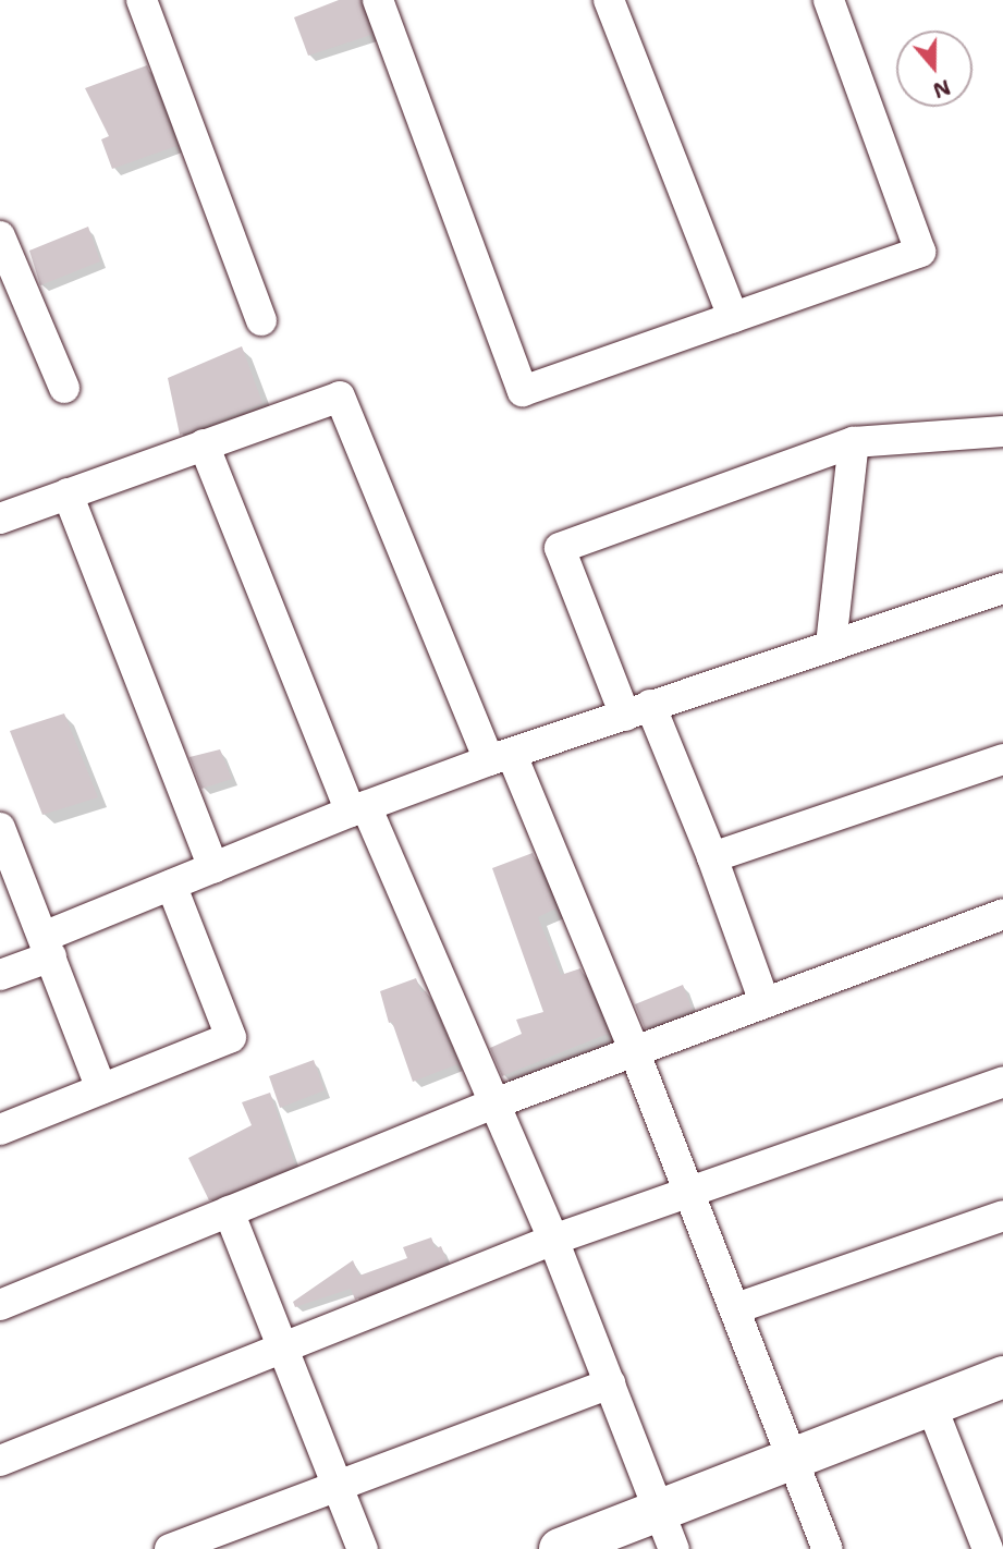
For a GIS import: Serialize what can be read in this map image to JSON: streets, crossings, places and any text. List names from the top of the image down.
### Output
{
  "north": "bottom"
}
